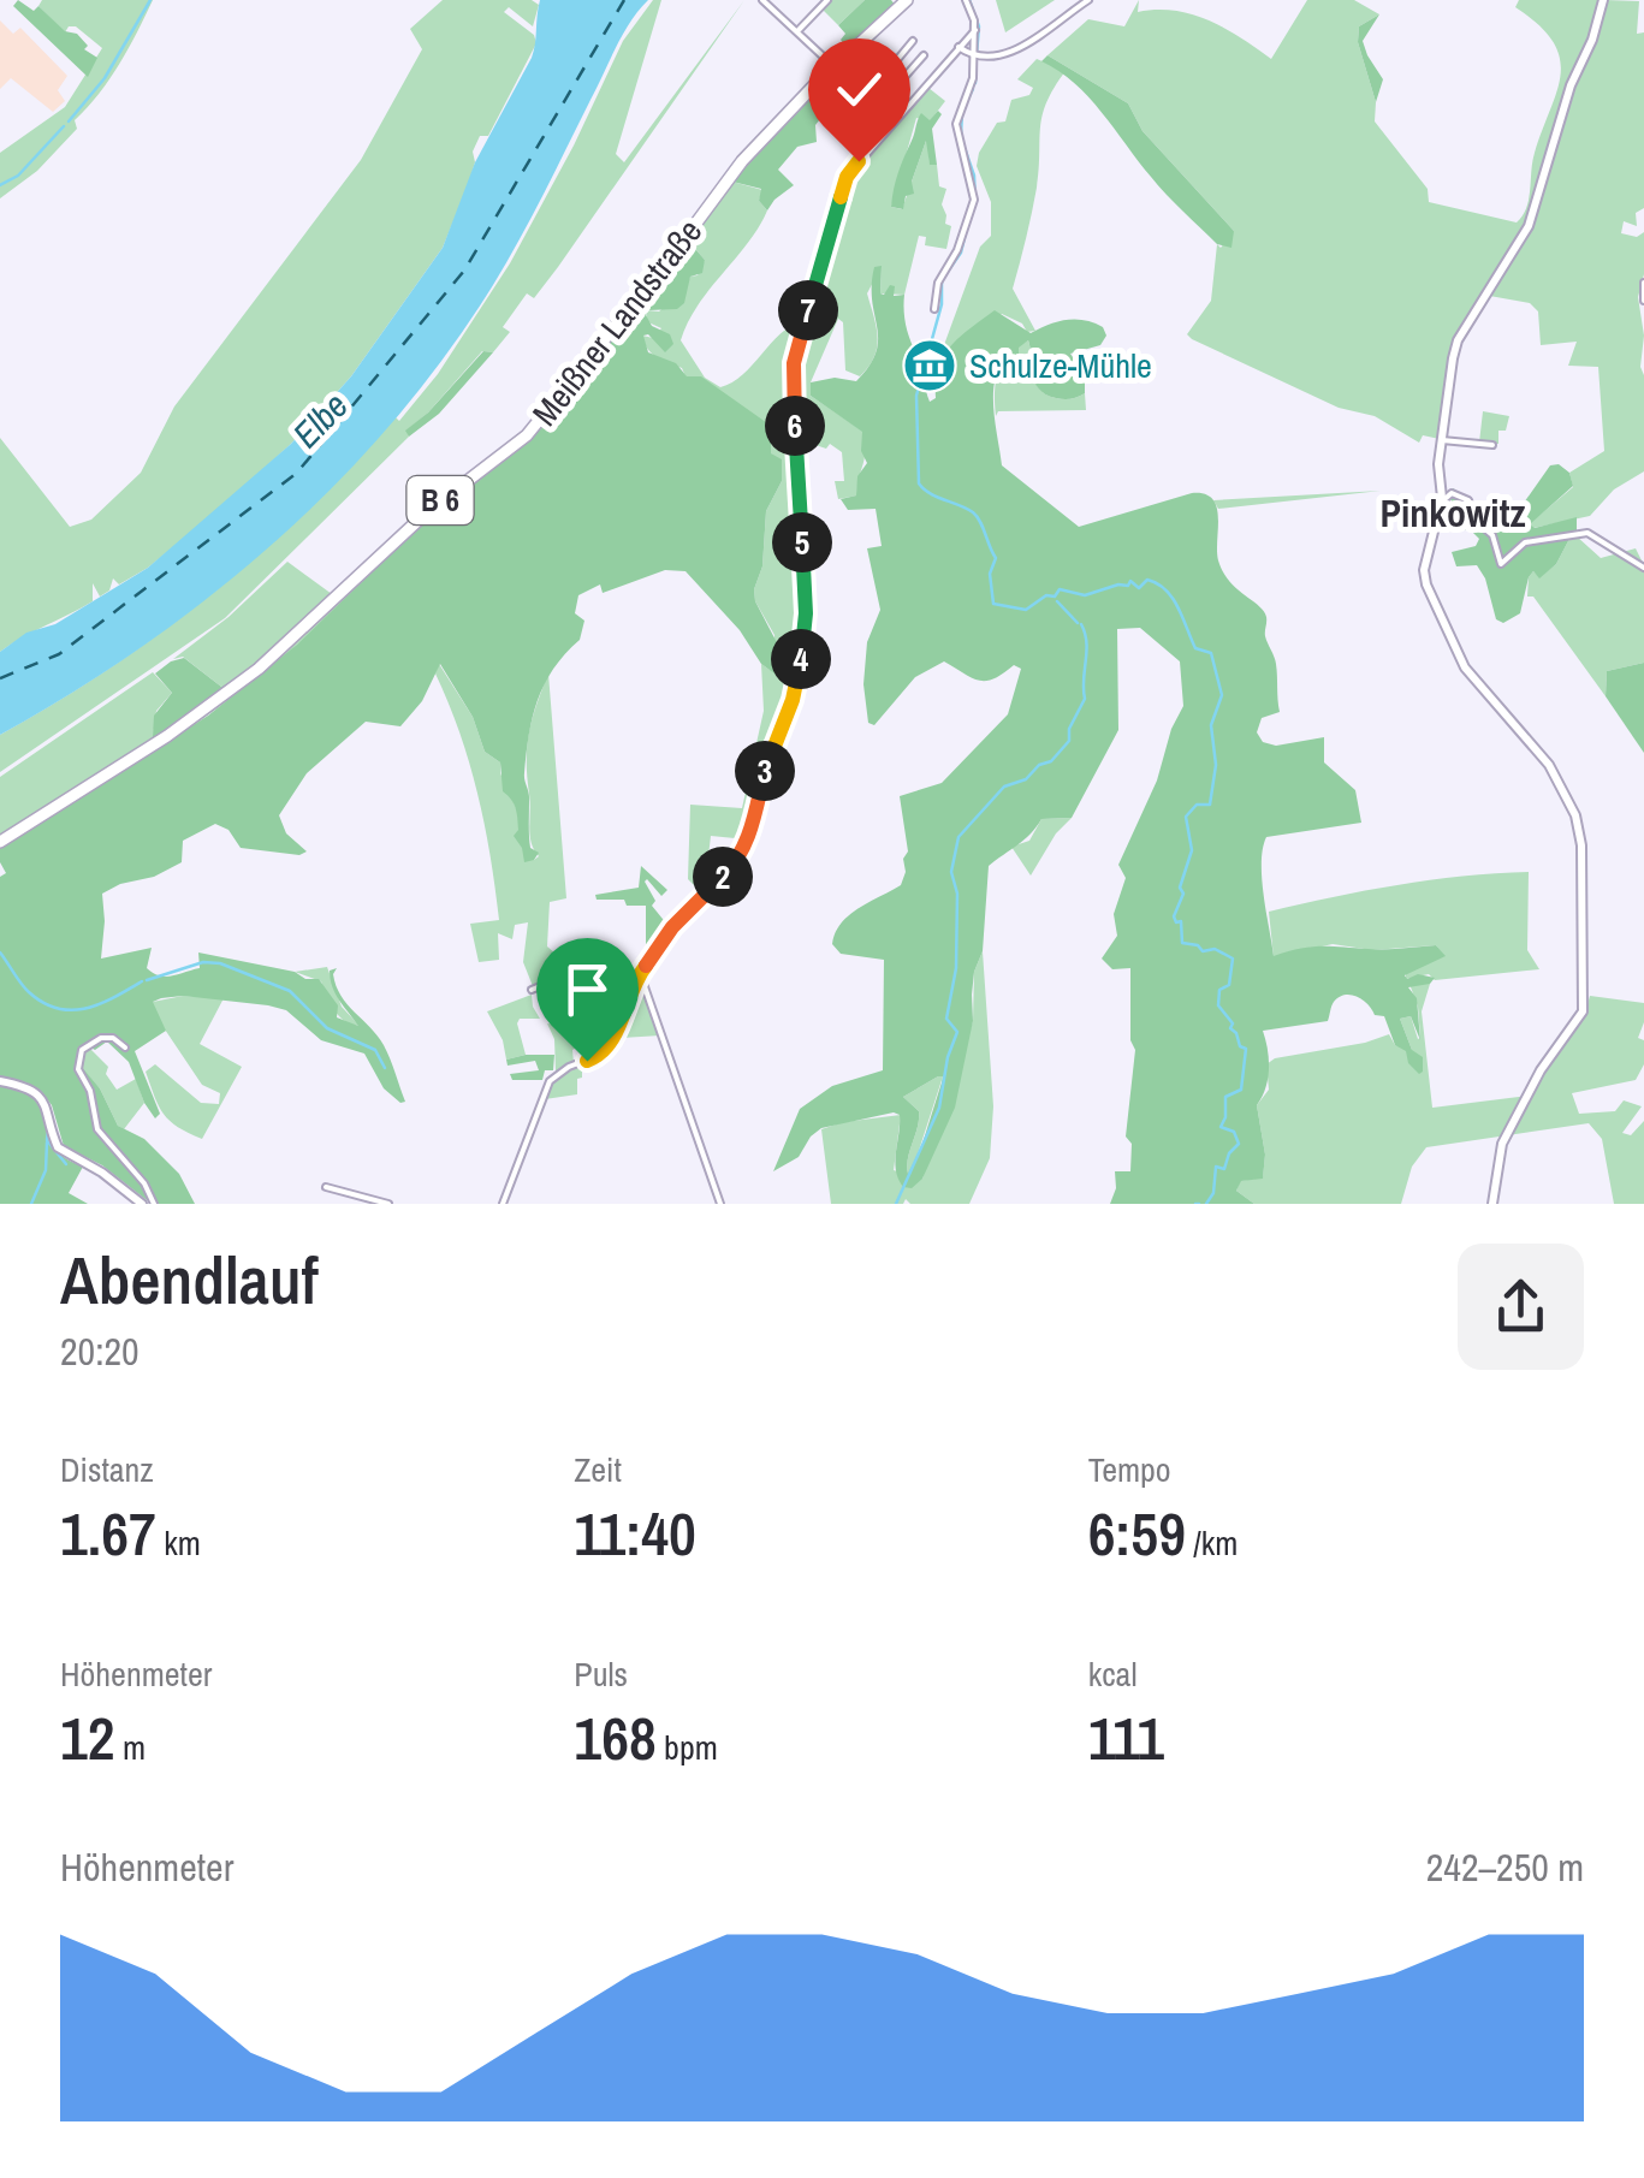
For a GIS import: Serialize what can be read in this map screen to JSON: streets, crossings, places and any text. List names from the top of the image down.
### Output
{
  "streets": {
    "main road": ["Meißner Landstraße", "B 6"]
  },
  "crossings": [
    ["Meißner Landstraße", "B 6"]
  ],
  "districts": ["Pinkowitz"],
  "water": ["Elbe"],
  "places": {
    "museum": ["Schulze-Mühle"]
  },
  "page": {
    "pins": [
      "7",
      "6",
      "5",
      "4",
      "3",
      "2"
    ],
    "heading": ["Abendlauf", "20:20"],
    "stats": [
      ["Distanz", "1.67 km"],
      ["Zeit", "11:40"],
      ["Tempo", "6:59 /km"],
      ["Höhenmeter", "12 m"],
      ["Puls", "168 bpm"],
      ["kcal", "111"]
    ],
    "chart": ["Höhenmeter", "242–250 m"]
  }
}
